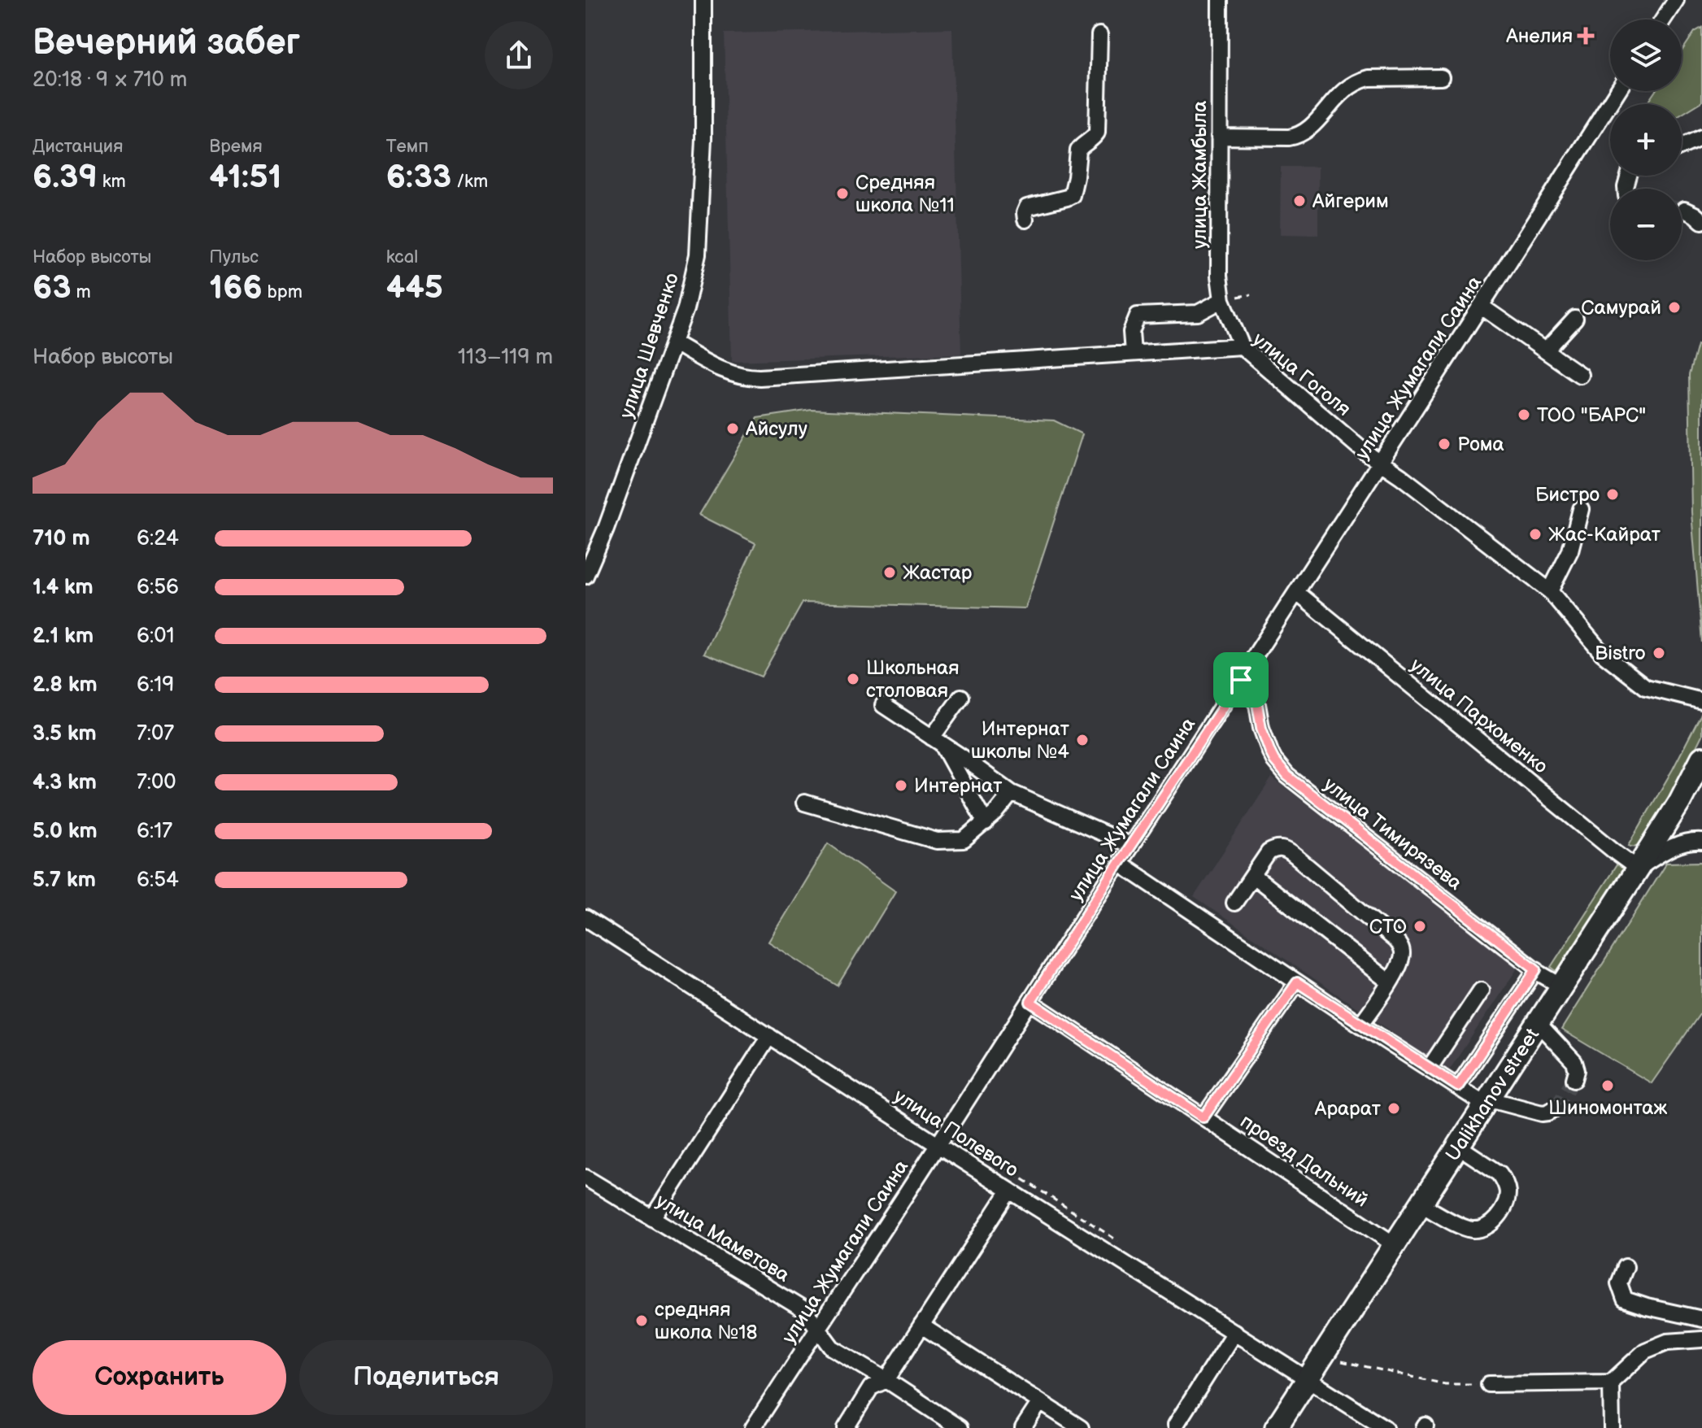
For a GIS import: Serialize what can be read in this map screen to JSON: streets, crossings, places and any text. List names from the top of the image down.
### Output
{
  "streets": {
    "highway": ["Ualikhanov street"],
    "street": [
      "улица Жамбыла",
      "улица Шевченко",
      "улица Жумагали Саина",
      "улица Гоголя",
      "улица Пархоменко",
      "улица Тимирязева",
      "улица Полевого",
      "проезд Дальний",
      "улица Маметова"
    ]
  },
  "crossings": [
    ["улица Жамбыла", "улица Гоголя"],
    ["улица Шевченко", "улица Гоголя"],
    ["улица Жумагали Саина", "улица Гоголя"],
    ["улица Жумагали Саина", "улица Пархоменко"],
    ["улица Жумагали Саина", "улица Тимирязева"],
    ["улица Жумагали Саина", "улица Полевого"],
    ["улица Жумагали Саина", "проезд Дальний"],
    ["улица Жумагали Саина", "улица Маметова"],
    ["улица Пархоменко", "Ualikhanov street"],
    ["улица Тимирязева", "Ualikhanov street"],
    ["Ualikhanov street", "улица Полевого"],
    ["Ualikhanov street", "проезд Дальний"]
  ],
  "places": {
    "health": ["Анелия"],
    "other": [
      "Средняя школа №11",
      "Айгерим",
      "Самурай",
      "ТОО \"БАРС\"",
      "Айсулу",
      "Рома",
      "Бистро",
      "Жас-Кайрат",
      "Жастар",
      "Bistro",
      "Школьная столовая",
      "Интернат школы №4",
      "Интернат",
      "СТО",
      "Шиномонтаж",
      "Арарат",
      "средняя школа №18"
    ]
  },
  "page": {
    "heading": ["Вечерний забег", "20:18 · 9 × 710 m"],
    "map_buttons": ["+", "−"],
    "stats": [
      ["Дистанция", "6.39 km"],
      ["Время", "41:51"],
      ["Темп", "6:33 /km"],
      ["Набор высоты", "63 m"],
      ["Пульс", "166 bpm"],
      ["kcal", "445"]
    ],
    "chart": ["Набор высоты", "113–119 m"],
    "list": [
      {
        "name": "710 m",
        "note": "6:24"
      },
      {
        "name": "1.4 km",
        "note": "6:56"
      },
      {
        "name": "2.1 km",
        "note": "6:01"
      },
      {
        "name": "2.8 km",
        "note": "6:19"
      },
      {
        "name": "3.5 km",
        "note": "7:07"
      },
      {
        "name": "4.3 km",
        "note": "7:00"
      },
      {
        "name": "5.0 km",
        "note": "6:17"
      },
      {
        "name": "5.7 km",
        "note": "6:54"
      }
    ],
    "buttons": ["Сохранить", "Поделиться"]
  }
}
